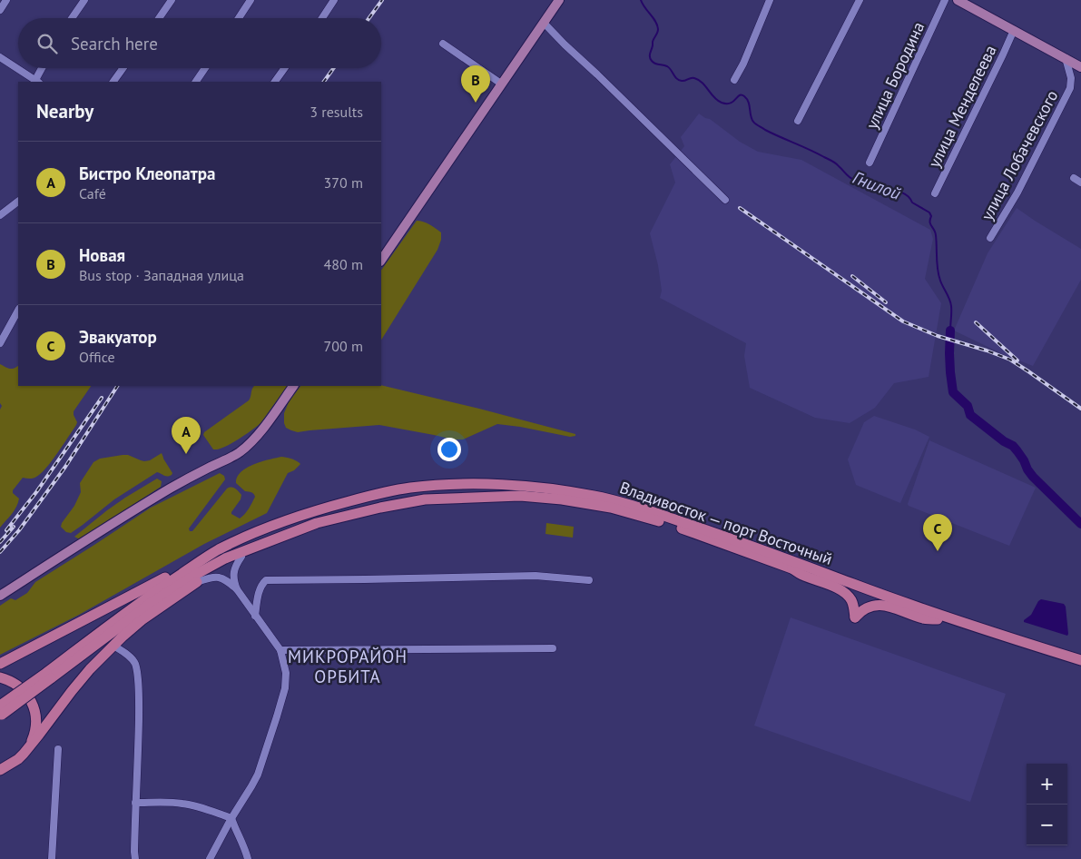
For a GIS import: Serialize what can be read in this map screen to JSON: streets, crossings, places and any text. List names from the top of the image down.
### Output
{
  "streets": {
    "highway": ["Владивосток — порт Восточный"],
    "street": ["улица Бородина", "улица Менделеева", "улица Лобачевского"]
  },
  "districts": ["МИКРОРАЙОН ОРБИТА"],
  "water": ["Гнилой"],
  "page": {
    "search": "Search here",
    "pins": ["B", "A", "C"],
    "heading": ["Nearby", "3 results"],
    "list": [
      {
        "mark": "A",
        "name": "Бистро Клеопатра",
        "note": "Café",
        "value": "370 m"
      },
      {
        "mark": "B",
        "name": "Новая",
        "note": "Bus stop · Западная улица",
        "value": "480 m"
      },
      {
        "mark": "C",
        "name": "Эвакуатор",
        "note": "Office",
        "value": "700 m"
      }
    ],
    "map_buttons": ["+", "−"]
  }
}
